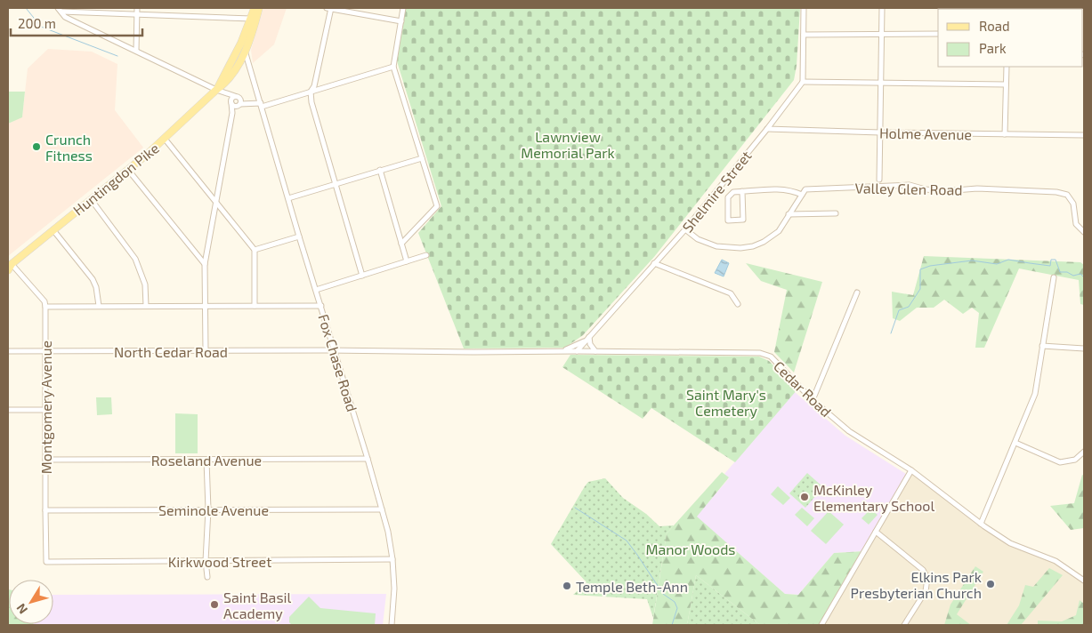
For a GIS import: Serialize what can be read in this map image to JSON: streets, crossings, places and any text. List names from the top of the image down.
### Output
{
  "streets": {
    "main road": ["Huntingdon Pike"],
    "street": [
      "Holme Avenue",
      "Valley Glen Road",
      "Shelmire Street",
      "North Cedar Road",
      "Fox Chase Road",
      "Cedar Road",
      "Montgomery Avenue",
      "Roseland Avenue",
      "Seminole Avenue",
      "Kirkwood Street"
    ]
  },
  "crossings": [
    ["Holme Avenue", "Shelmire Street"],
    ["Huntingdon Pike", "Fox Chase Road"],
    ["Shelmire Street", "Cedar Road"],
    ["North Cedar Road", "Fox Chase Road"],
    ["North Cedar Road", "Cedar Road"],
    ["North Cedar Road", "Montgomery Avenue"],
    ["Fox Chase Road", "Roseland Avenue"],
    ["Fox Chase Road", "Seminole Avenue"],
    ["Fox Chase Road", "Kirkwood Street"],
    ["Montgomery Avenue", "Roseland Avenue"],
    ["Montgomery Avenue", "Seminole Avenue"],
    ["Montgomery Avenue", "Kirkwood Street"]
  ],
  "parks": ["Lawnview Memorial Park", "Saint Mary's Cemetery", "Manor Woods"],
  "places": [
    "Crunch Fitness",
    "McKinley Elementary School",
    "Elkins Park Presbyterian Church",
    "Temple Beth-Ann",
    "Saint Basil Academy"
  ],
  "legend": ["Road", "Park"],
  "scale_bar": "200 m",
  "north": "bottom left"
}
